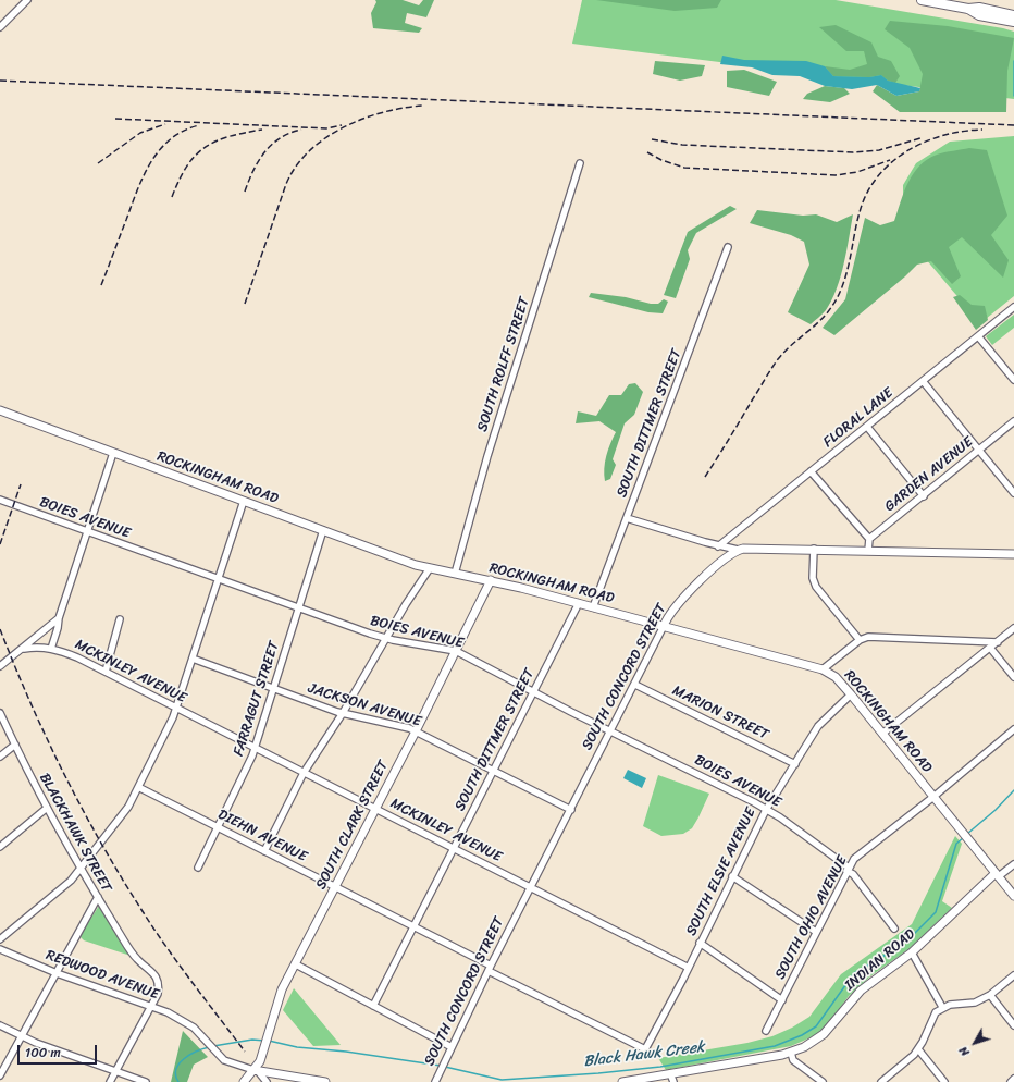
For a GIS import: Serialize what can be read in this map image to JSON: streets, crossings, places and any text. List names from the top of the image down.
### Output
{
  "streets": {
    "street": [
      "SOUTH ROLFF STREET",
      "FLORAL LANE",
      "SOUTH DITTMER STREET",
      "GARDEN AVENUE",
      "ROCKINGHAM ROAD",
      "BOIES AVENUE",
      "MCKINLEY AVENUE",
      "SOUTH CONCORD STREET",
      "FARRAGUT STREET",
      "JACKSON AVENUE",
      "MARION STREET",
      "SOUTH CLARK STREET",
      "BLACKHAWK STREET",
      "DIEHN AVENUE",
      "SOUTH ELSIE AVENUE",
      "SOUTH OHIO AVENUE",
      "INDIAN ROAD",
      "REDWOOD AVENUE"
    ]
  },
  "crossings": [
    ["SOUTH ROLFF STREET", "ROCKINGHAM ROAD"],
    ["SOUTH DITTMER STREET", "ROCKINGHAM ROAD"],
    ["SOUTH DITTMER STREET", "BOIES AVENUE"],
    ["SOUTH DITTMER STREET", "MCKINLEY AVENUE"],
    ["SOUTH DITTMER STREET", "JACKSON AVENUE"],
    ["SOUTH DITTMER STREET", "DIEHN AVENUE"],
    ["ROCKINGHAM ROAD", "MCKINLEY AVENUE"],
    ["ROCKINGHAM ROAD", "SOUTH CONCORD STREET"],
    ["ROCKINGHAM ROAD", "FARRAGUT STREET"],
    ["ROCKINGHAM ROAD", "SOUTH CLARK STREET"],
    ["ROCKINGHAM ROAD", "SOUTH ELSIE AVENUE"],
    ["ROCKINGHAM ROAD", "SOUTH OHIO AVENUE"],
    ["ROCKINGHAM ROAD", "INDIAN ROAD"],
    ["BOIES AVENUE", "MCKINLEY AVENUE"],
    ["BOIES AVENUE", "SOUTH CONCORD STREET"],
    ["BOIES AVENUE", "FARRAGUT STREET"],
    ["BOIES AVENUE", "SOUTH CLARK STREET"],
    ["BOIES AVENUE", "SOUTH ELSIE AVENUE"],
    ["BOIES AVENUE", "SOUTH OHIO AVENUE"],
    ["MCKINLEY AVENUE", "SOUTH CONCORD STREET"],
    ["MCKINLEY AVENUE", "FARRAGUT STREET"],
    ["MCKINLEY AVENUE", "SOUTH CLARK STREET"],
    ["MCKINLEY AVENUE", "SOUTH ELSIE AVENUE"],
    ["SOUTH CONCORD STREET", "JACKSON AVENUE"],
    ["SOUTH CONCORD STREET", "MARION STREET"],
    ["SOUTH CONCORD STREET", "DIEHN AVENUE"],
    ["FARRAGUT STREET", "JACKSON AVENUE"],
    ["FARRAGUT STREET", "DIEHN AVENUE"],
    ["JACKSON AVENUE", "SOUTH CLARK STREET"],
    ["MARION STREET", "SOUTH ELSIE AVENUE"],
    ["SOUTH CLARK STREET", "DIEHN AVENUE"],
    ["SOUTH CLARK STREET", "REDWOOD AVENUE"],
    ["BLACKHAWK STREET", "REDWOOD AVENUE"],
    ["DIEHN AVENUE", "SOUTH ELSIE AVENUE"]
  ],
  "water": ["Black Hawk Creek"],
  "scale_bar": "100 m",
  "north": "bottom left"
}
